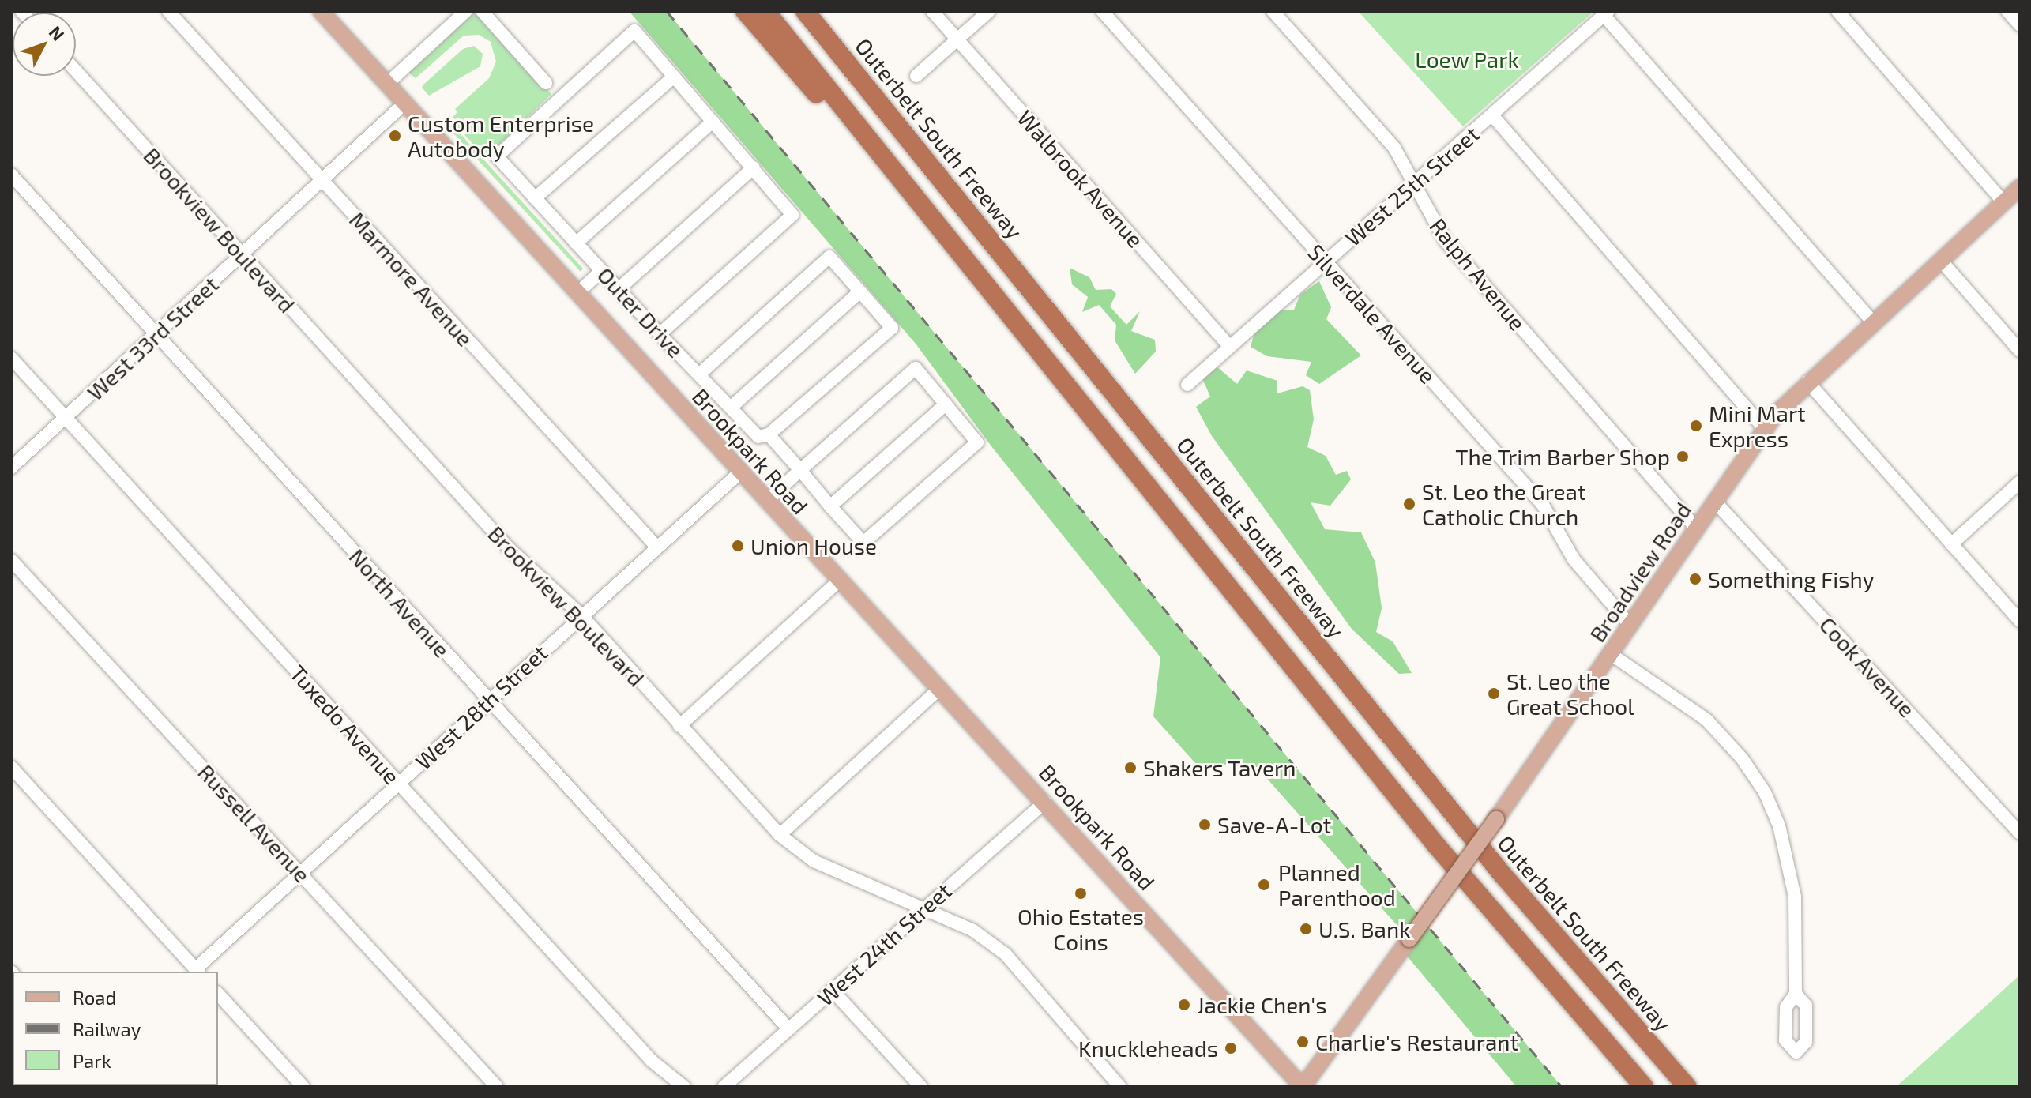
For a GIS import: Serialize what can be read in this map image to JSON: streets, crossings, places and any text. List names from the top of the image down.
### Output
{
  "streets": {
    "highway": ["Outerbelt South Freeway"],
    "main road": ["Brookpark Road", "Broadview Road"],
    "street": [
      "Walbrook Avenue",
      "West 25th Street",
      "Brookview Boulevard",
      "Ralph Avenue",
      "Marmore Avenue",
      "Outer Drive",
      "Silverdale Avenue",
      "West 33rd Street",
      "North Avenue",
      "Cook Avenue",
      "West 28th Street",
      "Tuxedo Avenue",
      "Russell Avenue",
      "West 24th Street"
    ]
  },
  "crossings": [
    ["Walbrook Avenue", "West 25th Street"],
    ["West 25th Street", "Ralph Avenue"],
    ["West 25th Street", "Silverdale Avenue"],
    ["Brookview Boulevard", "West 33rd Street"],
    ["Brookview Boulevard", "West 28th Street"],
    ["Brookview Boulevard", "West 24th Street"],
    ["Ralph Avenue", "Broadview Road"],
    ["Marmore Avenue", "West 33rd Street"],
    ["Marmore Avenue", "West 28th Street"],
    ["Silverdale Avenue", "Broadview Road"],
    ["West 33rd Street", "Brookpark Road"],
    ["West 33rd Street", "North Avenue"],
    ["West 33rd Street", "Tuxedo Avenue"],
    ["Brookpark Road", "Broadview Road"],
    ["Brookpark Road", "West 28th Street"],
    ["Brookpark Road", "West 24th Street"],
    ["Broadview Road", "Cook Avenue"],
    ["North Avenue", "West 28th Street"],
    ["North Avenue", "West 24th Street"],
    ["West 28th Street", "Tuxedo Avenue"],
    ["West 28th Street", "Russell Avenue"]
  ],
  "parks": ["Loew Park"],
  "places": [
    "Custom Enterprise Autobody",
    "Mini Mart Express",
    "The Trim Barber Shop",
    "St. Leo the Great Catholic Church",
    "Union House",
    "Something Fishy",
    "St. Leo the Great School",
    "Shakers Tavern",
    "Save-A-Lot",
    "Planned Parenthood",
    "Ohio Estates Coins",
    "U.S. Bank",
    "Jackie Chen's",
    "Charlie's Restaurant",
    "Knuckleheads"
  ],
  "legend": ["Road", "Railway", "Park"],
  "north": "top right"
}
